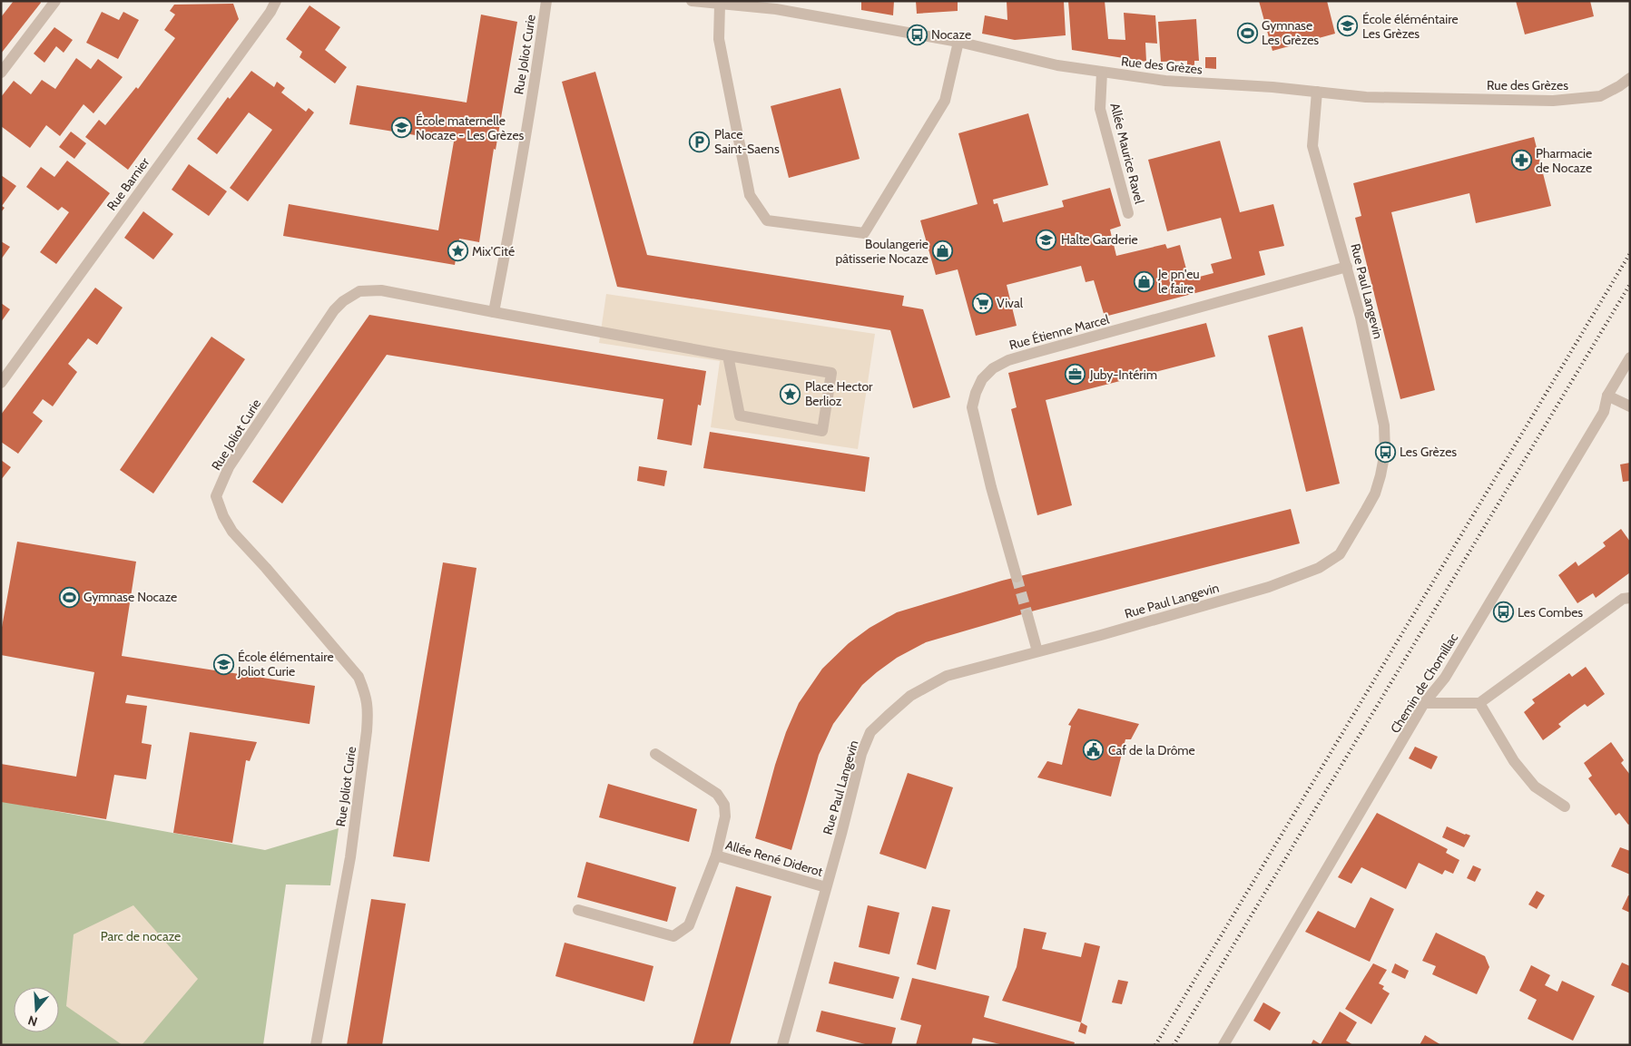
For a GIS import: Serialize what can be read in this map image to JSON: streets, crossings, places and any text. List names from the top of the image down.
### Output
{
  "streets": {
    "street": [
      "Rue Joliot Curie",
      "Rue des Grèzes",
      "Allée Maurice Ravel",
      "Rue Barnier",
      "Rue Paul Langevin",
      "Rue Étienne Marcel",
      "Chemin de Chomillac",
      "Allée René Diderot"
    ]
  },
  "crossings": [
    ["Rue des Grèzes", "Allée Maurice Ravel"],
    ["Rue des Grèzes", "Rue Paul Langevin"],
    ["Rue Paul Langevin", "Rue Étienne Marcel"],
    ["Rue Paul Langevin", "Allée René Diderot"]
  ],
  "parks": ["Parc de nocaze"],
  "places": {
    "school or university": [
      "École éléméntaire Les Grèzes",
      "École maternelle Nocaze - Les Grèzes",
      "Halte Garderie",
      "École élémentaire Joliot Curie"
    ],
    "sports": ["Gymnase Les Grèzes", "Gymnase Nocaze"],
    "bus stop": ["Nocaze", "Les Grèzes", "Les Combes"],
    "parking": ["Place Saint-Saens"],
    "pharmacy": ["Pharmacie de Nocaze"],
    "place": ["Mix'Cité", "Place Hector Berlioz"],
    "shop": ["Boulangerie pâtisserie Nocaze", "Je pn'eu le faire"],
    "supermarket": ["Vival"],
    "office": ["Juby-Intérim"],
    "public building": ["Caf de la Drôme"]
  },
  "north": "bottom"
}
